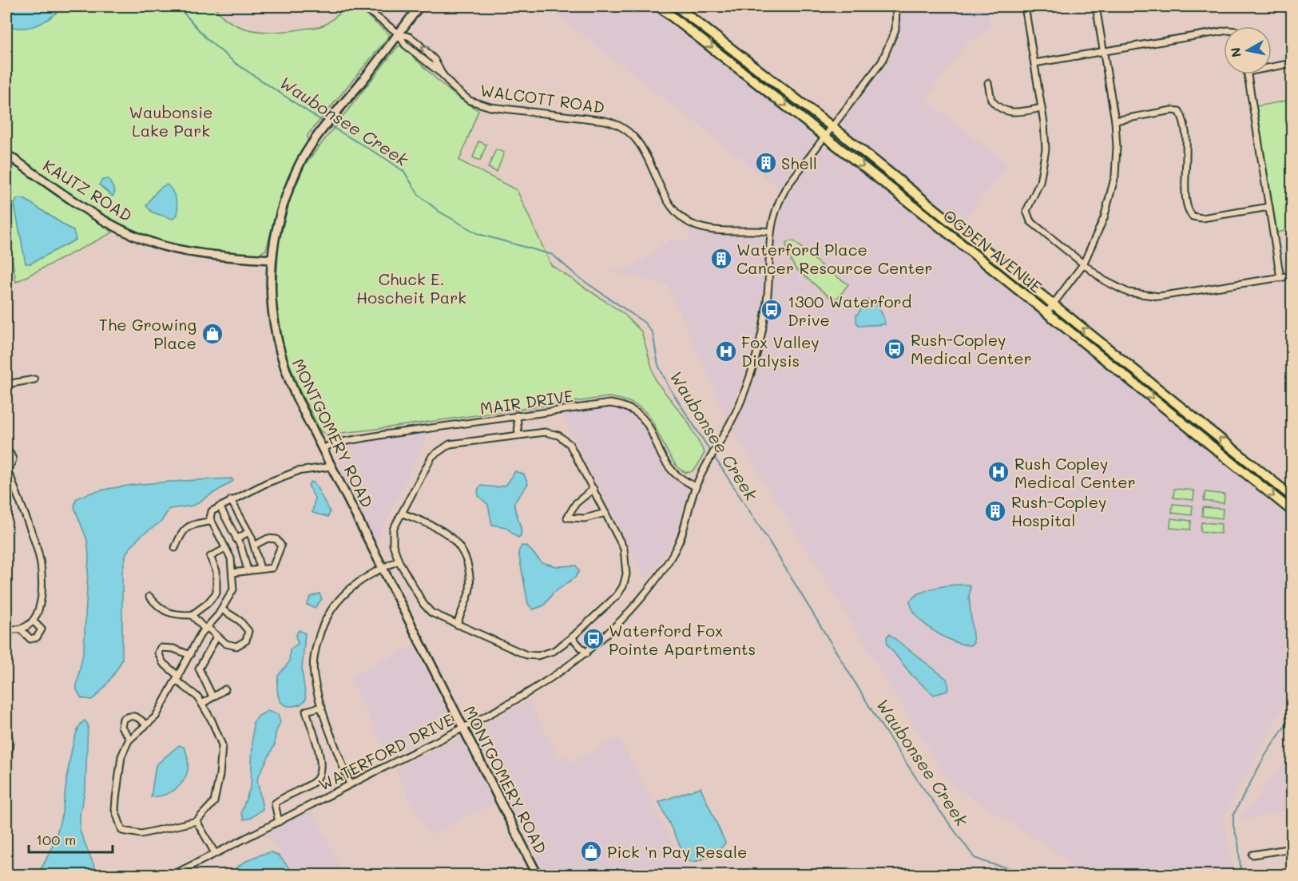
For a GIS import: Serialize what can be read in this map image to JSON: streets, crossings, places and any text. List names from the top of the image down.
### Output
{
  "streets": {
    "main road": ["OGDEN AVENUE"],
    "street": [
      "WALCOTT ROAD",
      "KAUTZ ROAD",
      "MAIR DRIVE",
      "MONTGOMERY ROAD",
      "WATERFORD DRIVE"
    ]
  },
  "crossings": [
    ["WALCOTT ROAD", "MONTGOMERY ROAD"],
    ["WALCOTT ROAD", "WATERFORD DRIVE"],
    ["KAUTZ ROAD", "MONTGOMERY ROAD"],
    ["OGDEN AVENUE", "WATERFORD DRIVE"],
    ["MAIR DRIVE", "MONTGOMERY ROAD"],
    ["MAIR DRIVE", "WATERFORD DRIVE"],
    ["MONTGOMERY ROAD", "WATERFORD DRIVE"]
  ],
  "water": ["Waubonsee Creek"],
  "parks": ["Waubonsie Lake Park", "Chuck E. Hoscheit Park"],
  "places": {
    "building": ["Shell", "Waterford Place Cancer Resource Center", "Rush-Copley Hospital"],
    "bus stop": ["1300 Waterford Drive", "Rush-Copley Medical Center", "Waterford Fox Pointe Apartments"],
    "shop": ["The Growing Place", "Pick 'n Pay Resale"],
    "hospital": ["Fox Valley Dialysis", "Rush Copley Medical Center"]
  },
  "scale_bar": "100 m",
  "north": "left"
}
